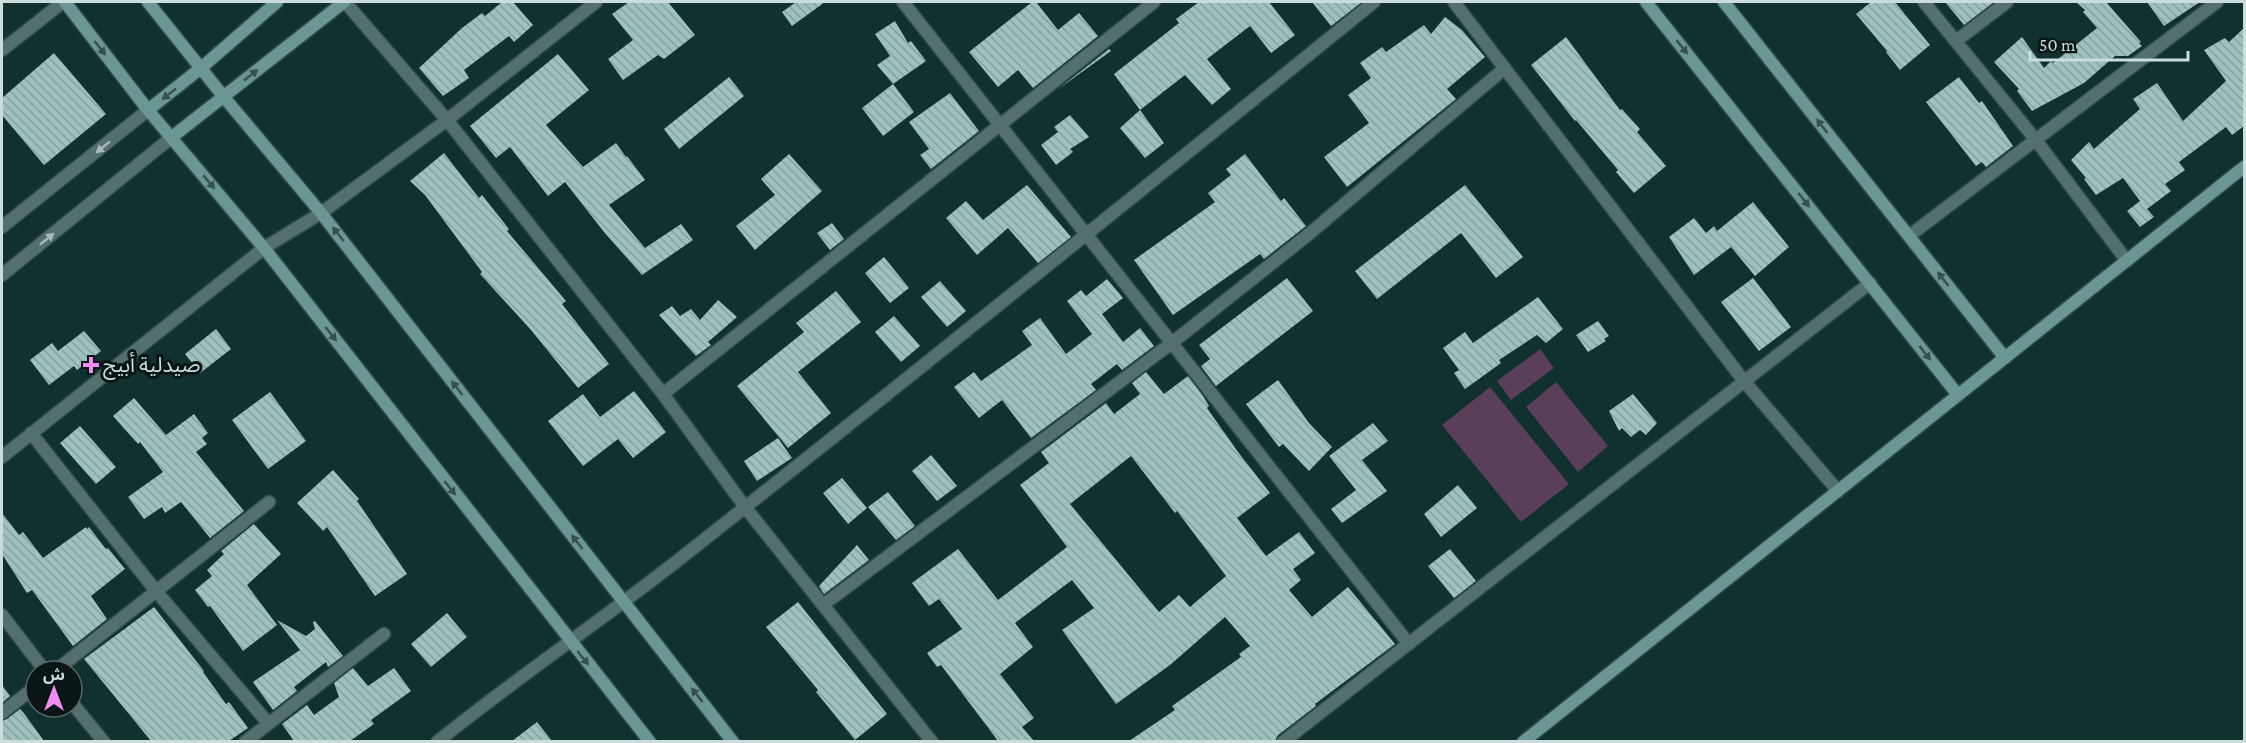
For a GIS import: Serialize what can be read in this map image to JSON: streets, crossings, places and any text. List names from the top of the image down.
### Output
{
  "places": {
    "health": ["صيدلية أبيج"]
  },
  "scale_bar": "50 m",
  "north": "top"
}
